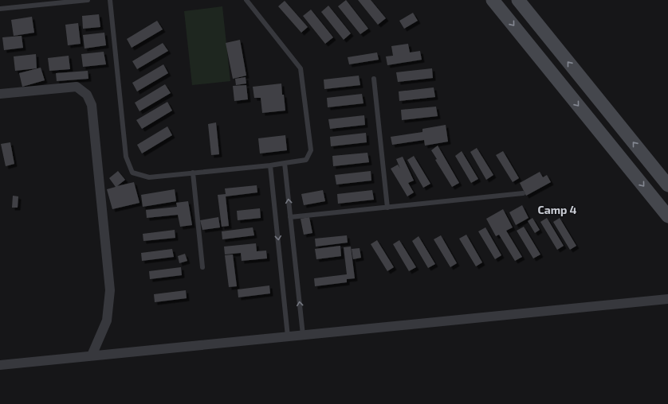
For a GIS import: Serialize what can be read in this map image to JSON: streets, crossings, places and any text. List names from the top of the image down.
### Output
{
  "districts": ["Camp 4"]
}
